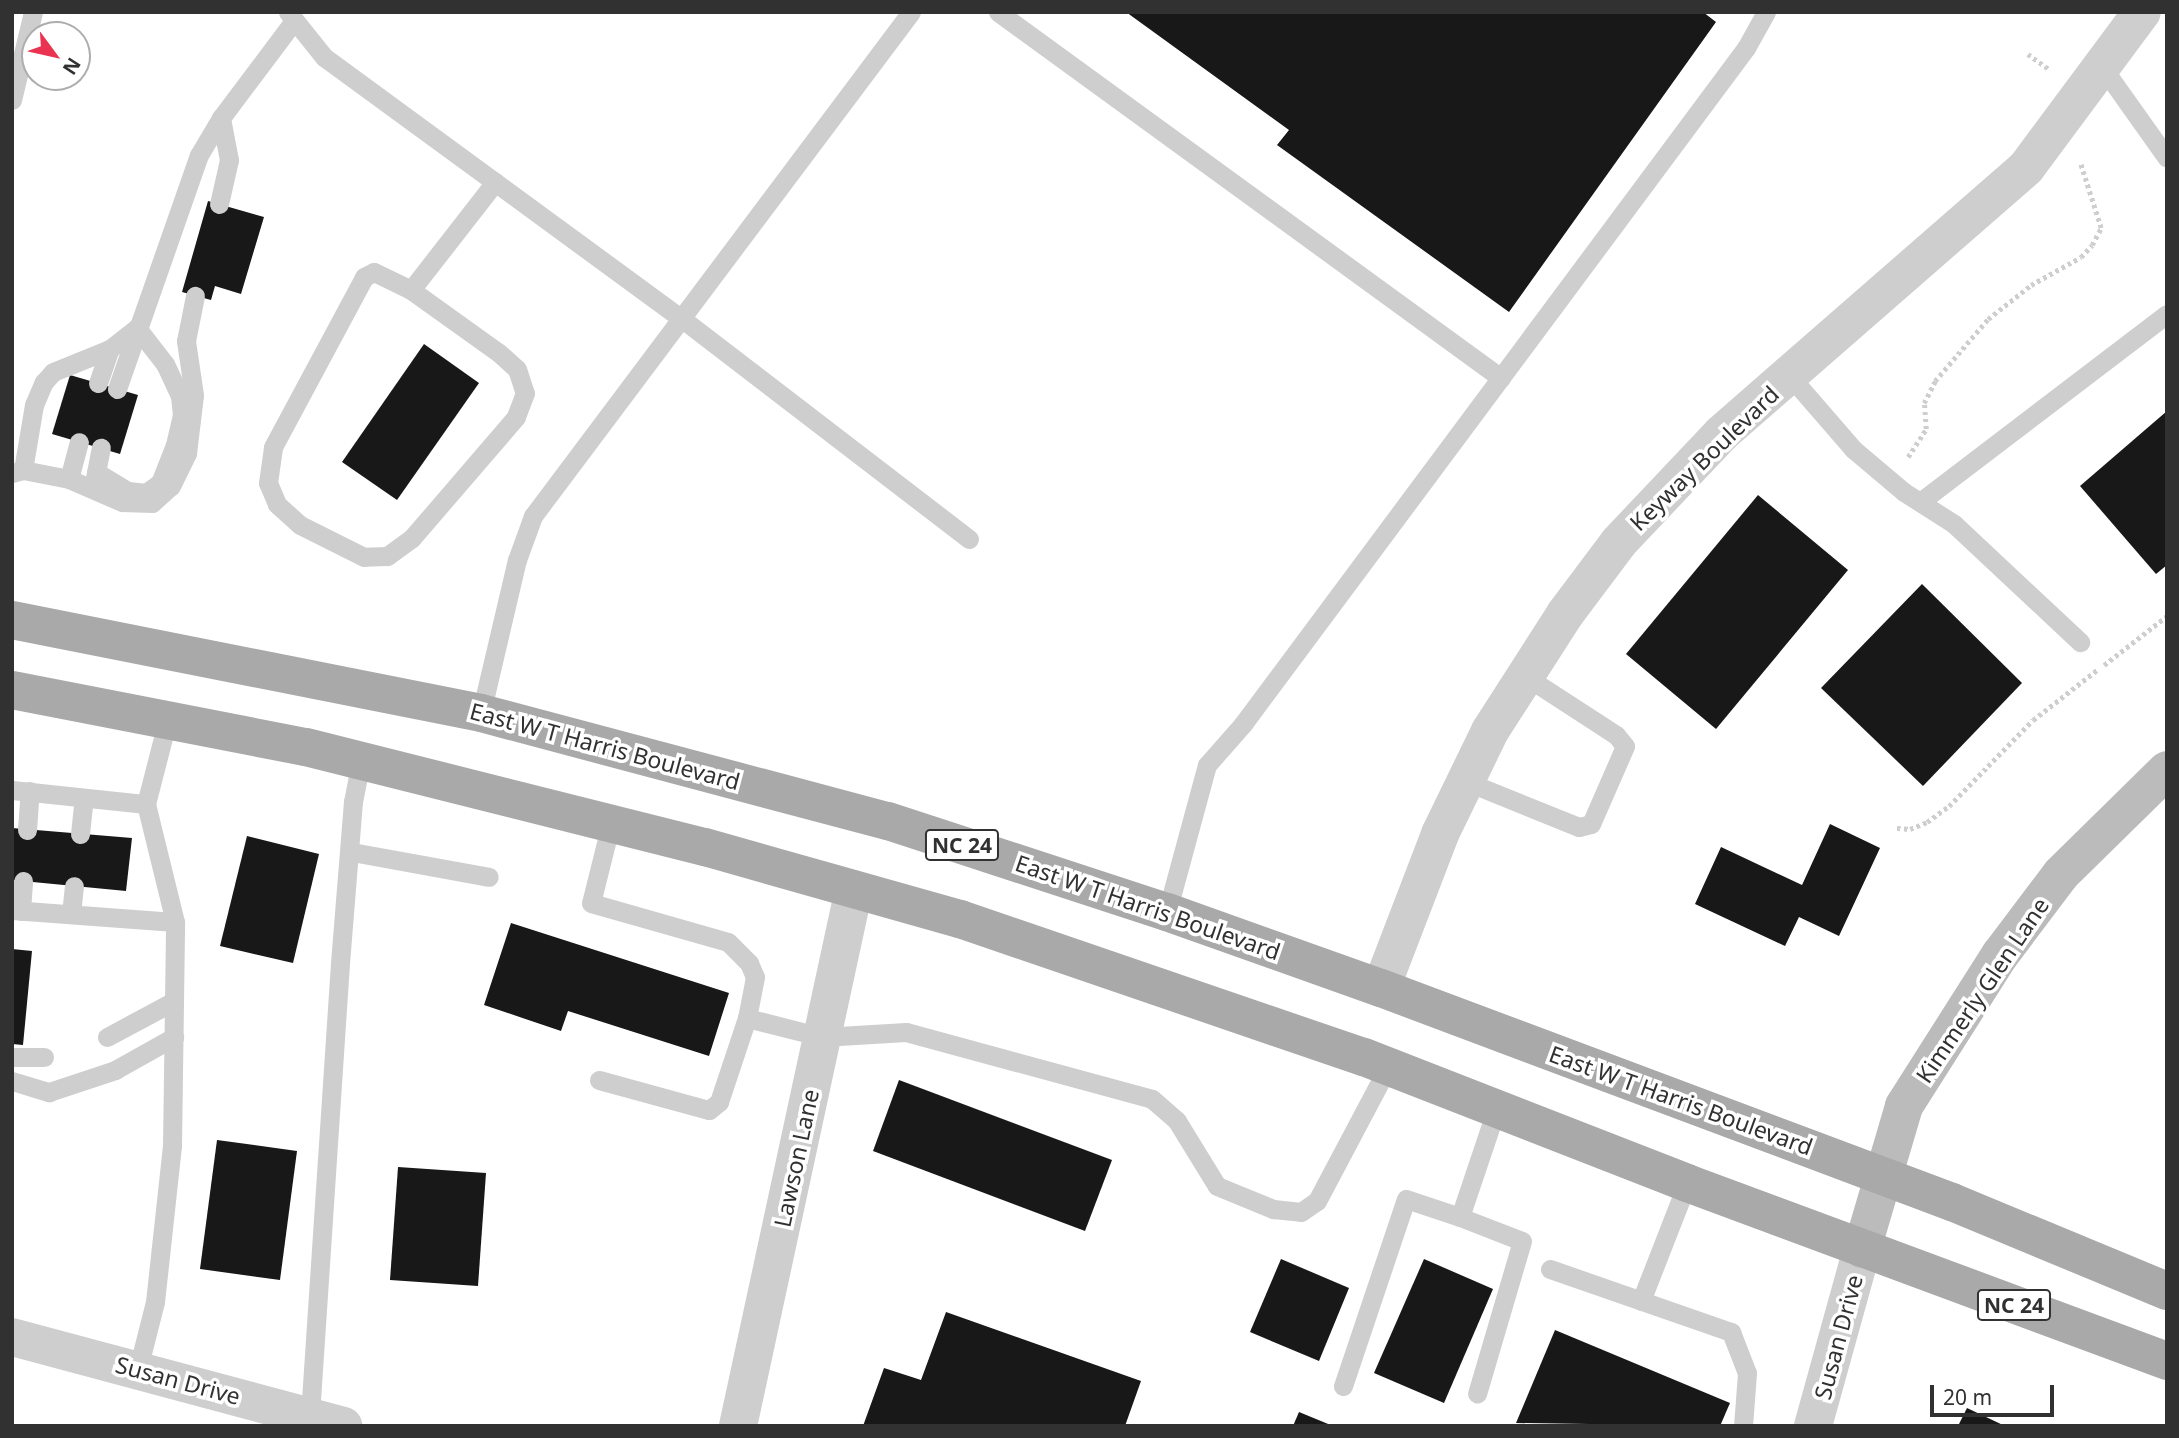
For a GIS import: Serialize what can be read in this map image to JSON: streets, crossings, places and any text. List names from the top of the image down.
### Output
{
  "streets": {
    "main road": ["East W T Harris Boulevard", "NC 24"],
    "street": [
      "Keyway Boulevard",
      "Kimmerly Glen Lane",
      "Lawson Lane",
      "Susan Drive"
    ]
  },
  "crossings": [
    ["Keyway Boulevard", "East W T Harris Boulevard"],
    ["East W T Harris Boulevard", "Kimmerly Glen Lane"],
    ["NC 24", "Kimmerly Glen Lane"],
    ["NC 24", "Lawson Lane"],
    ["NC 24", "Susan Drive"],
    ["Kimmerly Glen Lane", "Susan Drive"]
  ],
  "scale_bar": "20 m",
  "north": "bottom right"
}
